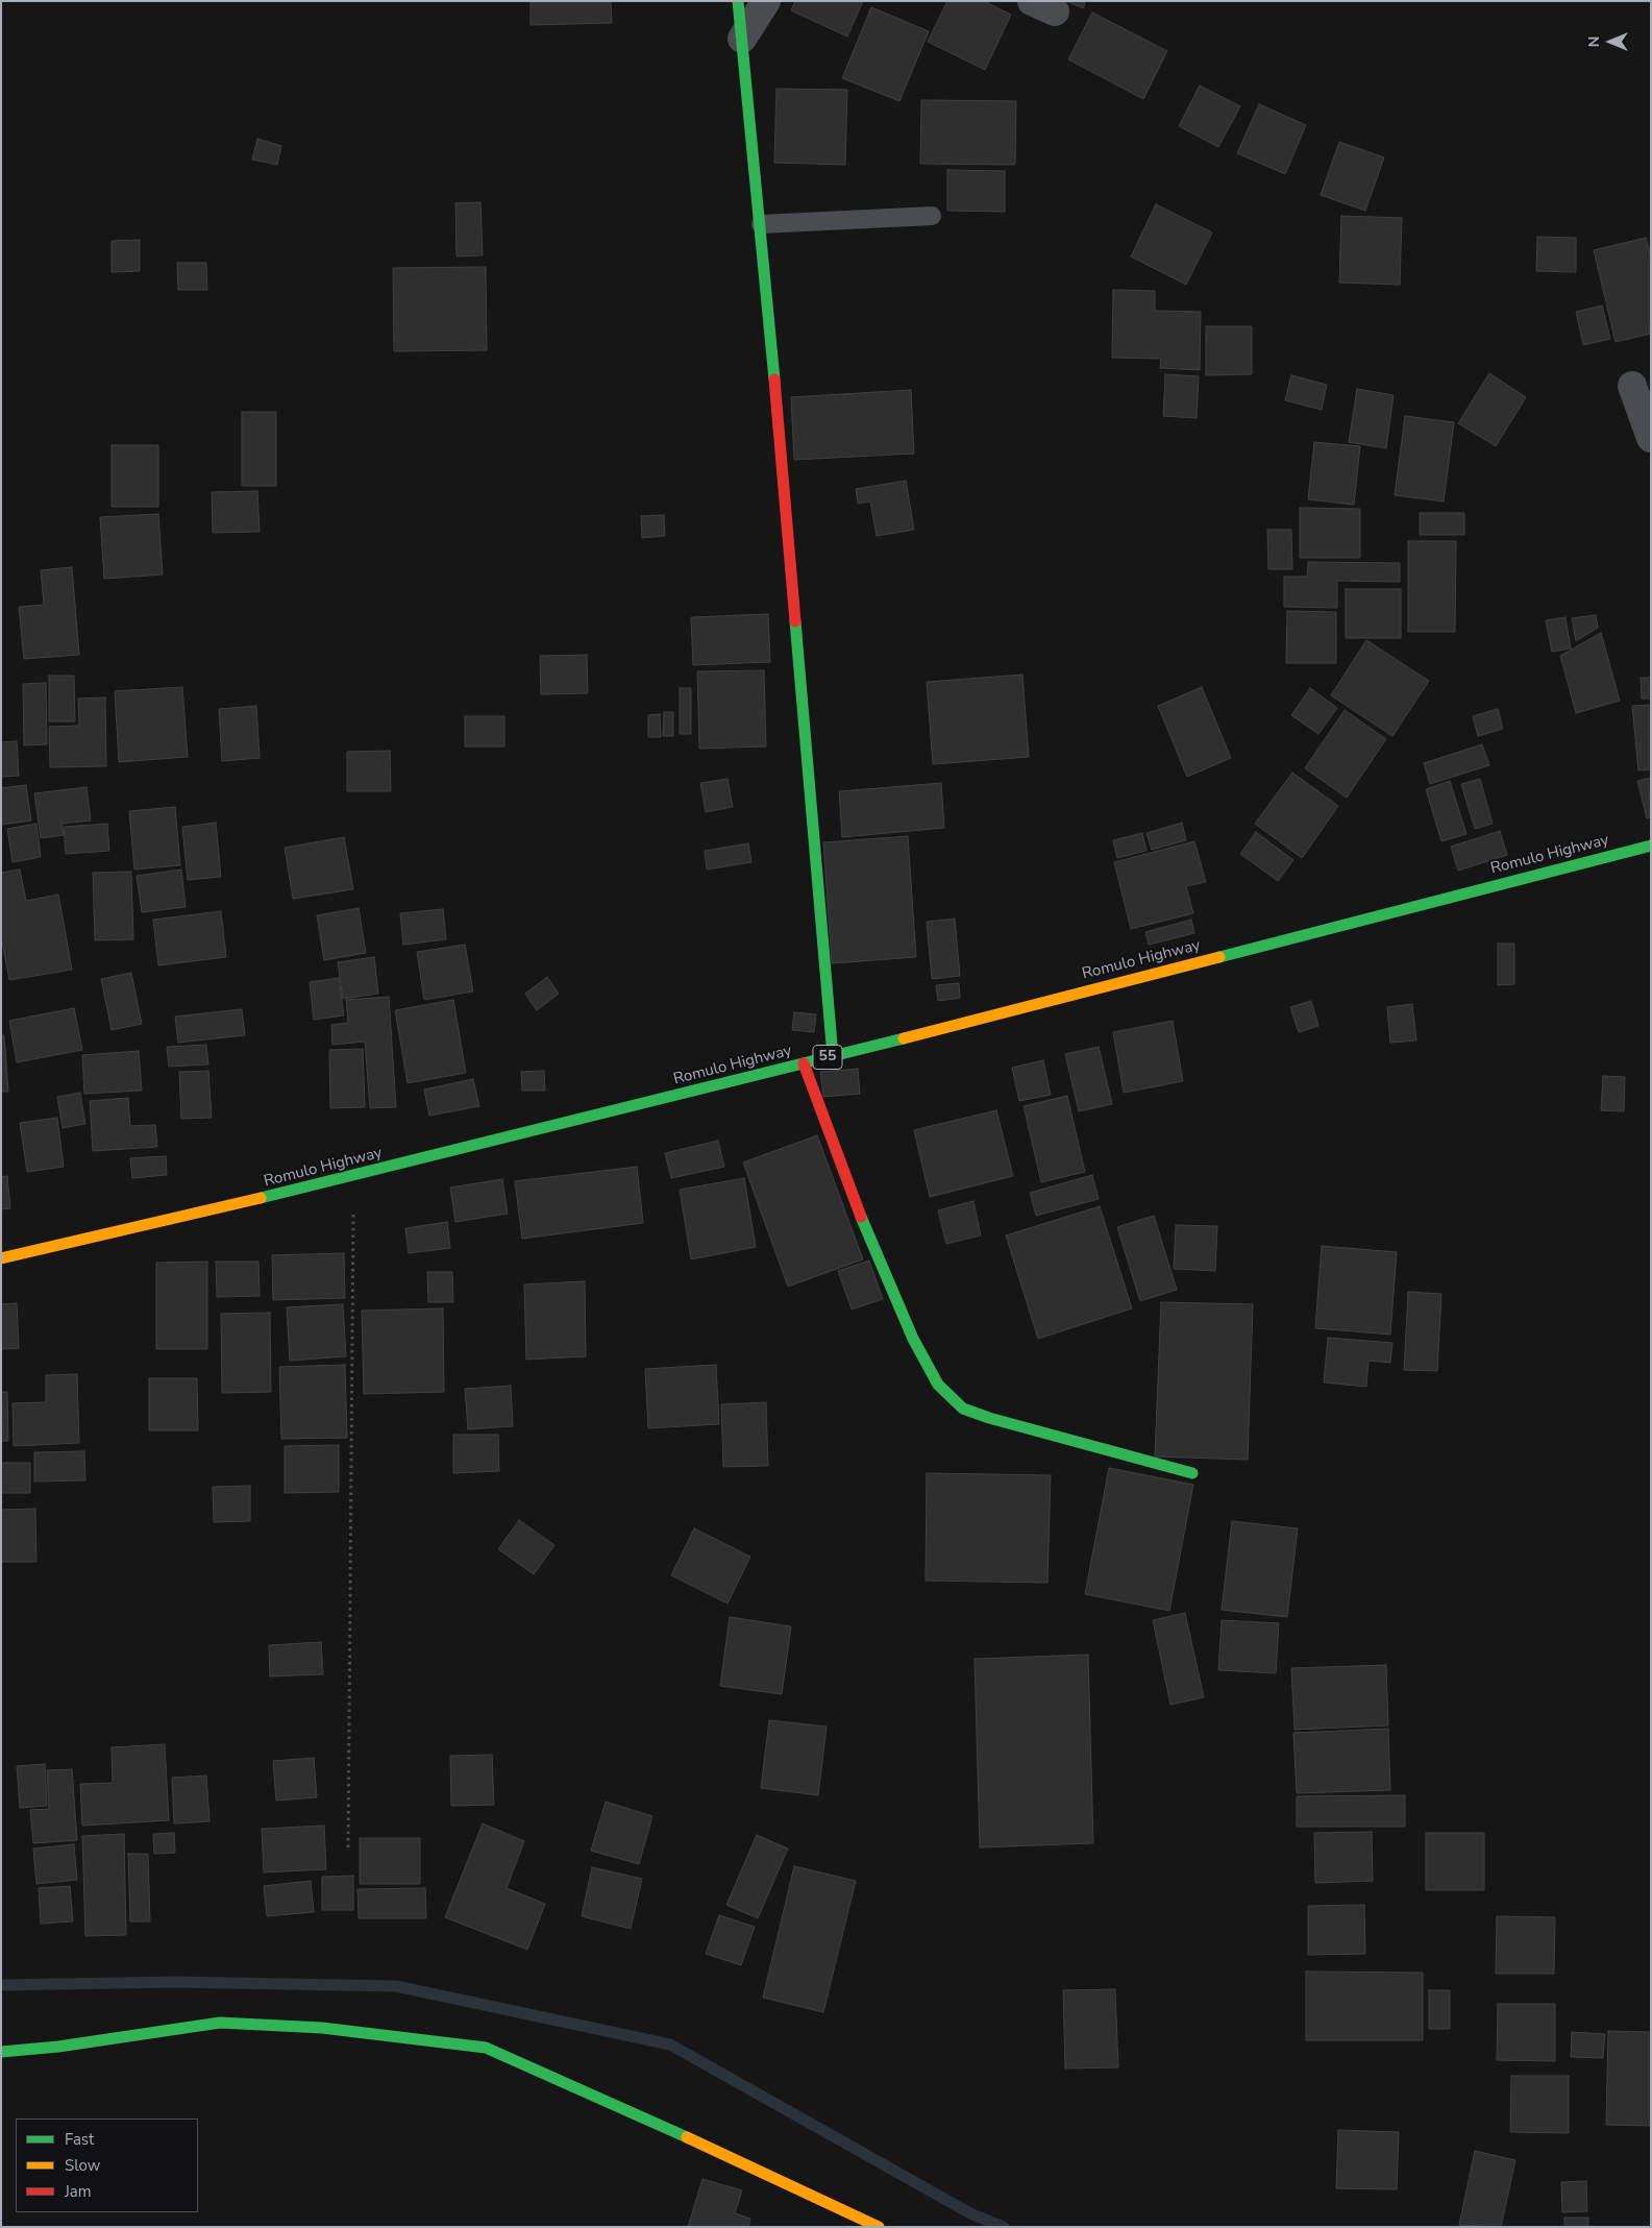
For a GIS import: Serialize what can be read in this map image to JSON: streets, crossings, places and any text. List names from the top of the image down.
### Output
{
  "streets": {
    "main road": ["Romulo Highway", "55"]
  },
  "legend": ["Fast", "Slow", "Jam"],
  "north": "left"
}
